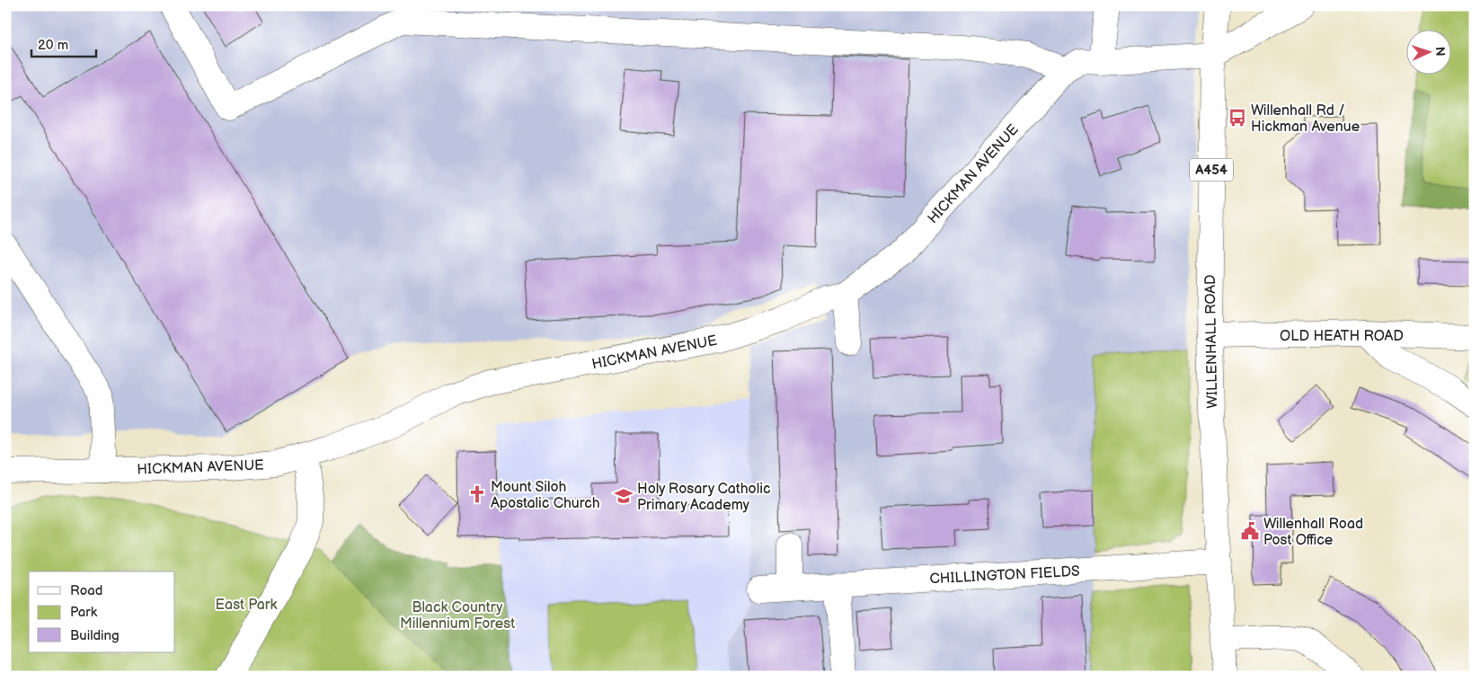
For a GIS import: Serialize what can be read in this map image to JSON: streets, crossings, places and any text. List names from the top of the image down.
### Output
{
  "streets": {
    "main road": [
      "A454",
      "HICKMAN AVENUE",
      "OLD HEATH ROAD",
      "WILLENHALL ROAD",
      "CHILLINGTON FIELDS"
    ]
  },
  "crossings": [
    ["HICKMAN AVENUE", "WILLENHALL ROAD"],
    ["OLD HEATH ROAD", "WILLENHALL ROAD"],
    ["WILLENHALL ROAD", "CHILLINGTON FIELDS"]
  ],
  "parks": ["East Park", "Black Country Millennium Forest"],
  "places": {
    "bus stop": ["Willenhall Rd / Hickman Avenue"],
    "church": ["Mount Siloh Apostalic Church"],
    "school or university": ["Holy Rosary Catholic Primary Academy"],
    "public building": ["Willenhall Road Post Office"]
  },
  "legend": ["Road", "Park", "Building"],
  "scale_bar": "20 m",
  "north": "right"
}
